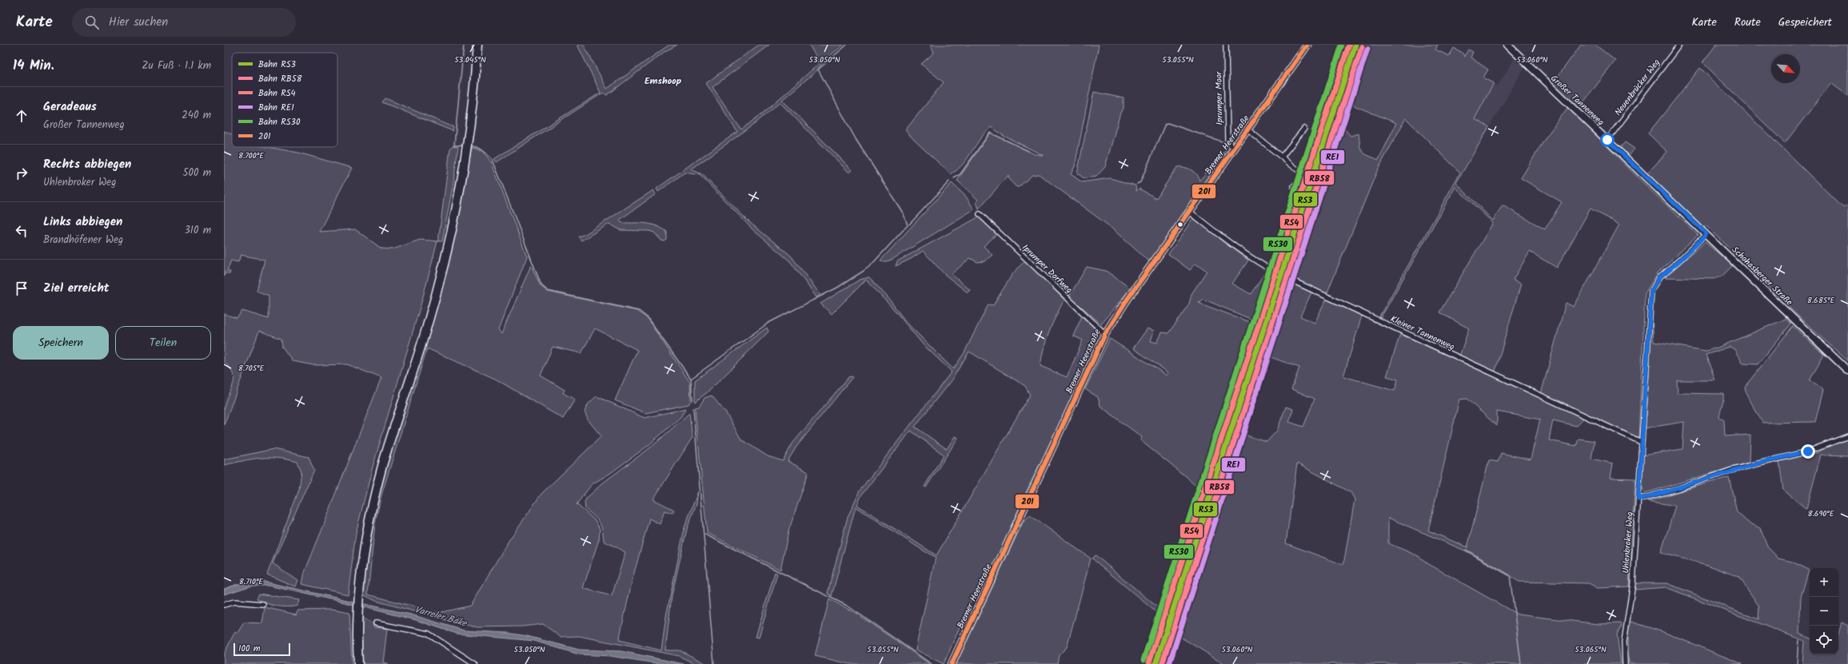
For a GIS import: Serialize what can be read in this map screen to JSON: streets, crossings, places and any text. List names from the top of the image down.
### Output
{
  "streets": {
    "main road": ["Großer Tannenweg", "Bremer Heerstraße", "Schohasberger Straße"],
    "street": [
      "Neuenbrücker Weg",
      "Iprumper Moor",
      "Iprumper Dorfweg",
      "Kleiner Tannenweg",
      "Uhlenbroker Weg"
    ]
  },
  "crossings": [
    ["Neuenbrücker Weg", "Großer Tannenweg"],
    ["Iprumper Moor", "Bremer Heerstraße"],
    ["Großer Tannenweg", "Schohasberger Straße"],
    ["Großer Tannenweg", "Uhlenbroker Weg"],
    ["Bremer Heerstraße", "Iprumper Dorfweg"],
    ["Bremer Heerstraße", "Kleiner Tannenweg"],
    ["Schohasberger Straße", "Uhlenbroker Weg"],
    ["Kleiner Tannenweg", "Uhlenbroker Weg"]
  ],
  "districts": ["Emshoop"],
  "water": ["Varreler Bäke"],
  "lines": [
    "rail line RS3",
    "rail line RS4",
    "rail line RS30",
    "transit line 201",
    "rail line RB58",
    "rail line RE1"
  ],
  "legend": [
    "Bahn RS3",
    "Bahn RB58",
    "Bahn RS4",
    "Bahn RE1",
    "Bahn RS30",
    "201"
  ],
  "scale_bar": "100 m",
  "north": "bottom right",
  "page": {
    "header": "Karte",
    "search": "Hier suchen",
    "nav": ["Karte", "Route", "Gespeichert"],
    "heading": ["14 Min.", "Zu Fuß · 1.1 km"],
    "list": [
      ["Geradeaus", "Großer Tannenweg", "240 m"],
      ["Rechts abbiegen", "Uhlenbroker Weg", "500 m"],
      ["Links abbiegen", "Brandhöfener Weg", "310 m"],
      "Ziel erreicht"
    ],
    "buttons": ["Speichern", "Teilen"],
    "map_buttons": ["+", "−"],
    "scale": "100 m"
  },
  "coordinates": [
    "53.045°N",
    "53.050°N",
    "53.055°N",
    "53.060°N",
    "8.700°E",
    "8.685°E",
    "8.705°E",
    "8.690°E",
    "8.710°E",
    "53.065°N"
  ]
}
